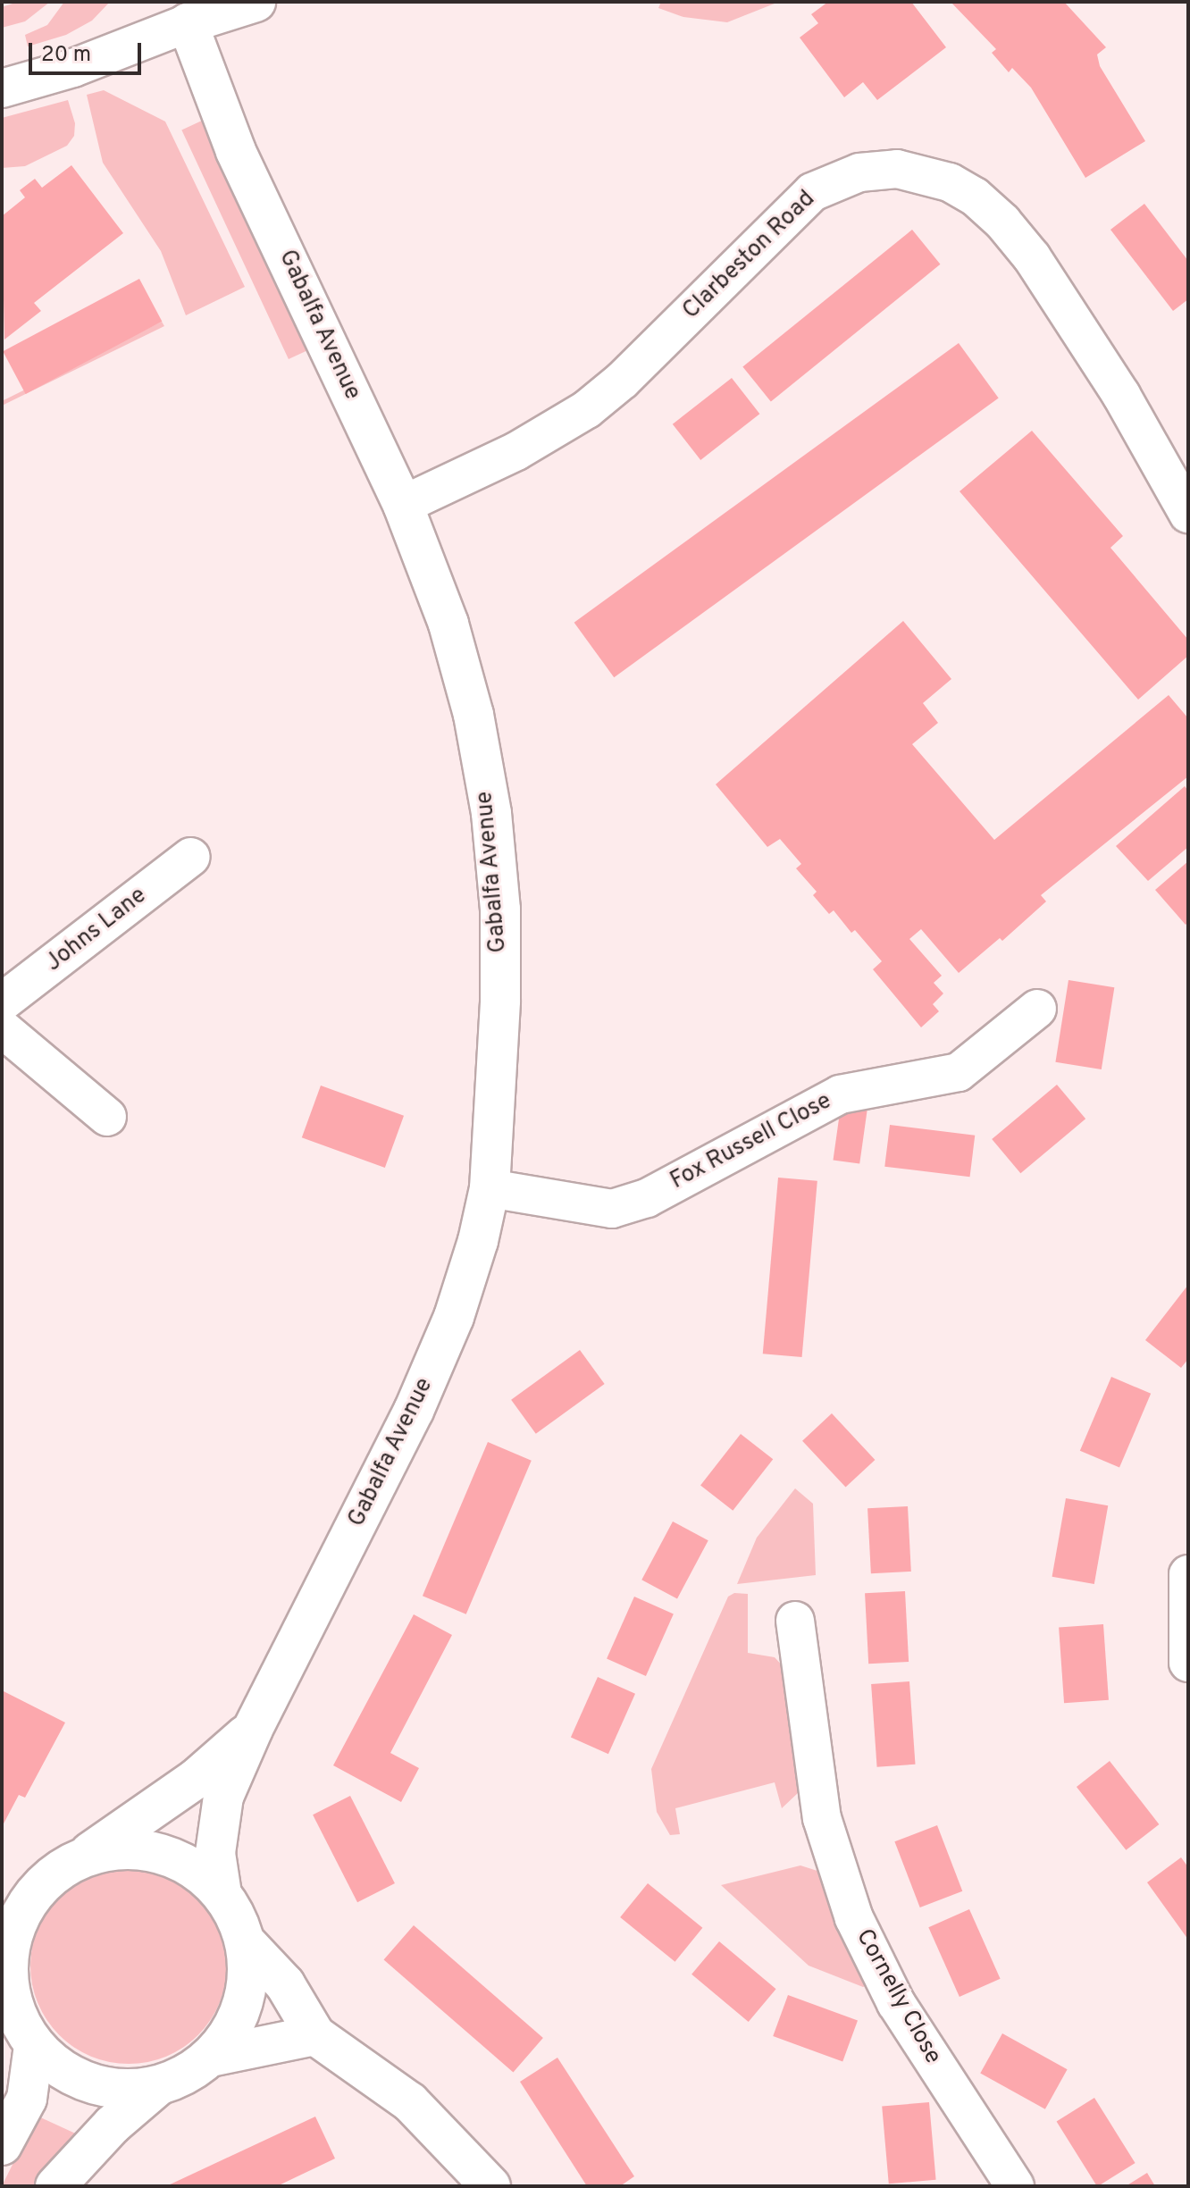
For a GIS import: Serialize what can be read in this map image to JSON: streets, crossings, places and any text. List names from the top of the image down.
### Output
{
  "streets": {
    "street": [
      "Clarbeston Road",
      "Gabalfa Avenue",
      "Johns Lane",
      "Fox Russell Close",
      "Cornelly Close"
    ]
  },
  "crossings": [
    ["Clarbeston Road", "Gabalfa Avenue"],
    ["Gabalfa Avenue", "Fox Russell Close"]
  ],
  "scale_bar": "20 m"
}
